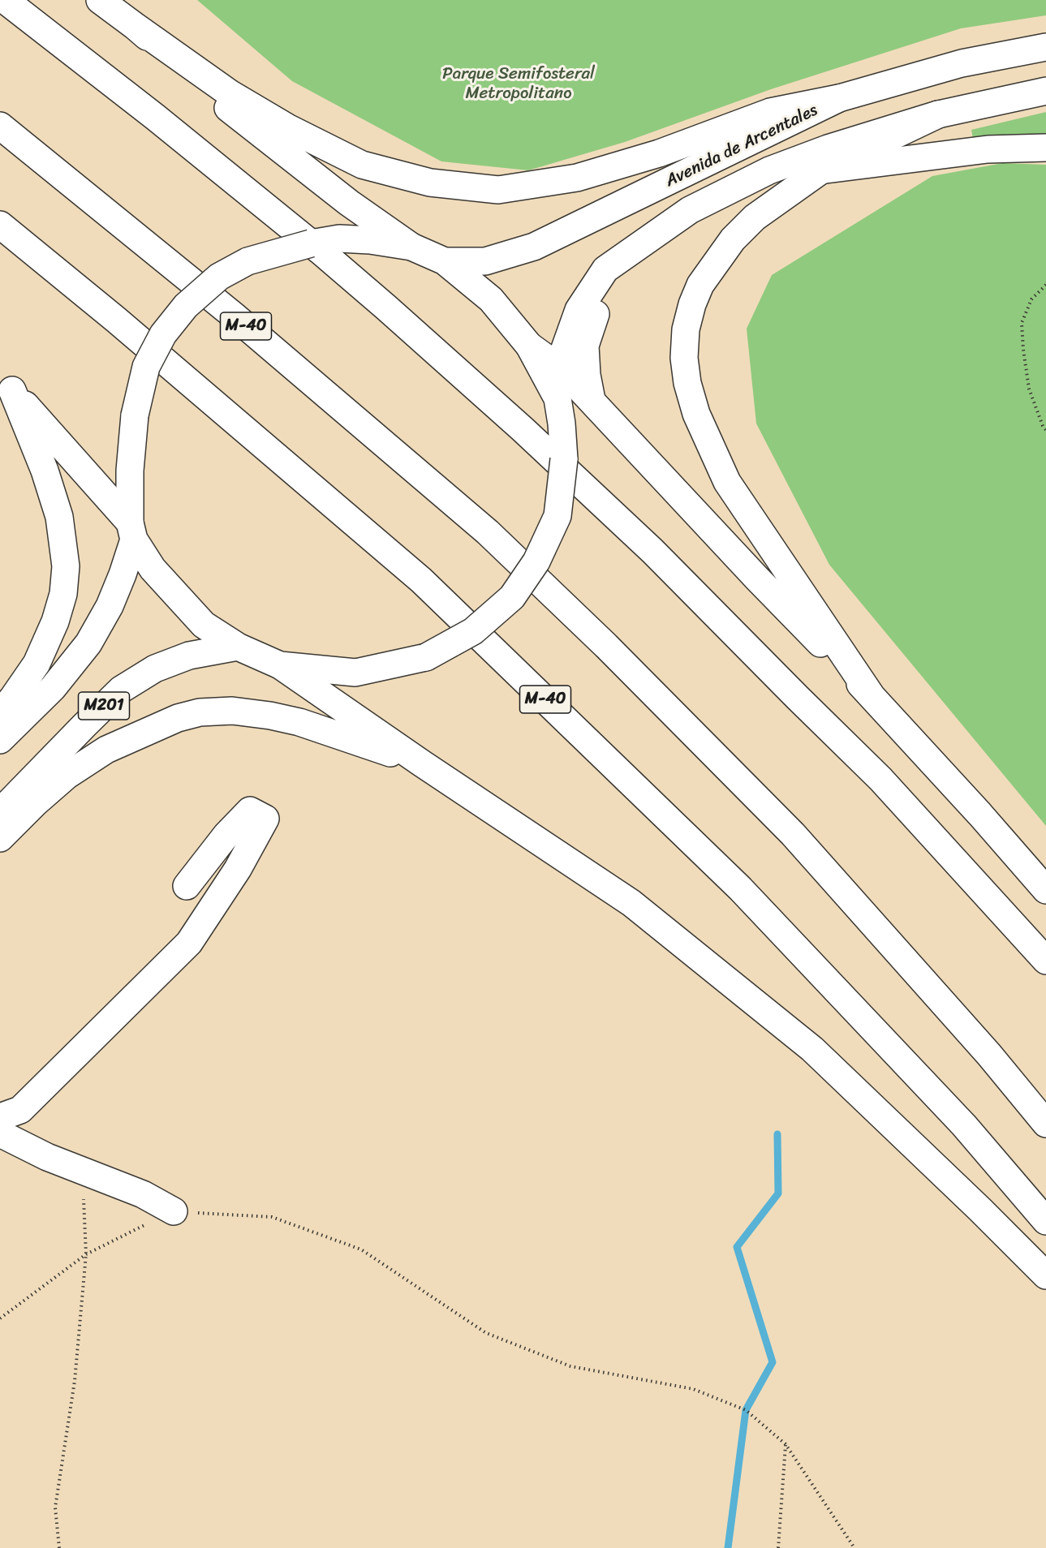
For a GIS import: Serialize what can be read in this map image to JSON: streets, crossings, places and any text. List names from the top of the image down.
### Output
{
  "streets": {
    "main road": ["Avenida de Arcentales", "M-40", "M201"]
  },
  "parks": ["Parque Semifosteral Metropolitano"]
}
